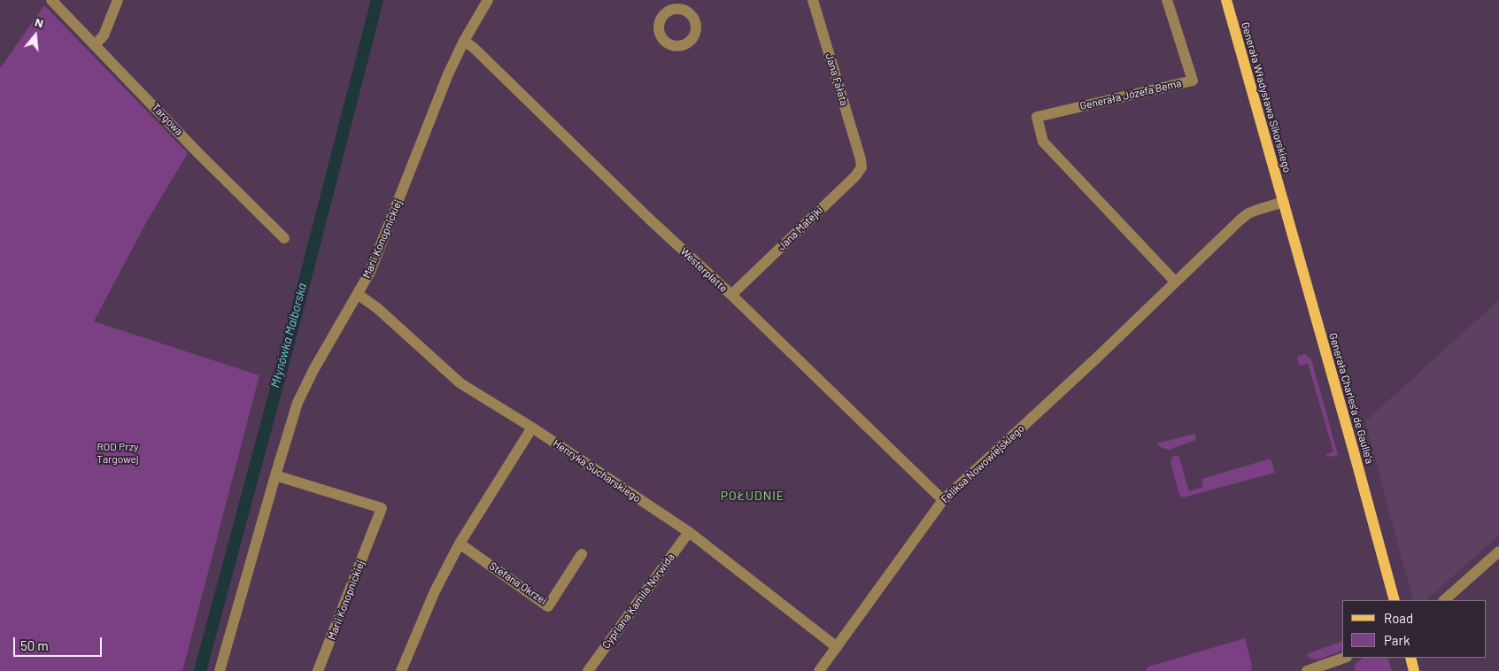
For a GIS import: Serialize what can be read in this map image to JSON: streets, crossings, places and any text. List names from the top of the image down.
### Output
{
  "streets": {
    "main road": ["Generała Władysława Sikorskiego", "Generała Charles'a de Gaulle'a"],
    "street": [
      "Jana Fałata",
      "Generała Józefa Bema",
      "Targowa",
      "Jana Matejki",
      "Marii Konopnickiej",
      "Westerplatte",
      "Feliksa Nowowiejskiego",
      "Henryka Sucharskiego",
      "Stefana Okrzei",
      "Cypriana Kamila Norwida"
    ]
  },
  "crossings": [
    ["Jana Fałata", "Jana Matejki"],
    ["Generała Józefa Bema", "Feliksa Nowowiejskiego"],
    ["Generała Władysława Sikorskiego", "Generała Charles'a de Gaulle'a"],
    ["Generała Władysława Sikorskiego", "Feliksa Nowowiejskiego"],
    ["Jana Matejki", "Westerplatte"],
    ["Marii Konopnickiej", "Westerplatte"],
    ["Marii Konopnickiej", "Henryka Sucharskiego"],
    ["Westerplatte", "Feliksa Nowowiejskiego"],
    ["Generała Charles'a de Gaulle'a", "Feliksa Nowowiejskiego"],
    ["Feliksa Nowowiejskiego", "Henryka Sucharskiego"],
    ["Henryka Sucharskiego", "Cypriana Kamila Norwida"]
  ],
  "districts": ["POŁUDNIE"],
  "water": ["Młynówka Malborska"],
  "parks": ["ROD Przy Targowej"],
  "legend": ["Road", "Park"],
  "scale_bar": "50 m",
  "north": "top"
}
